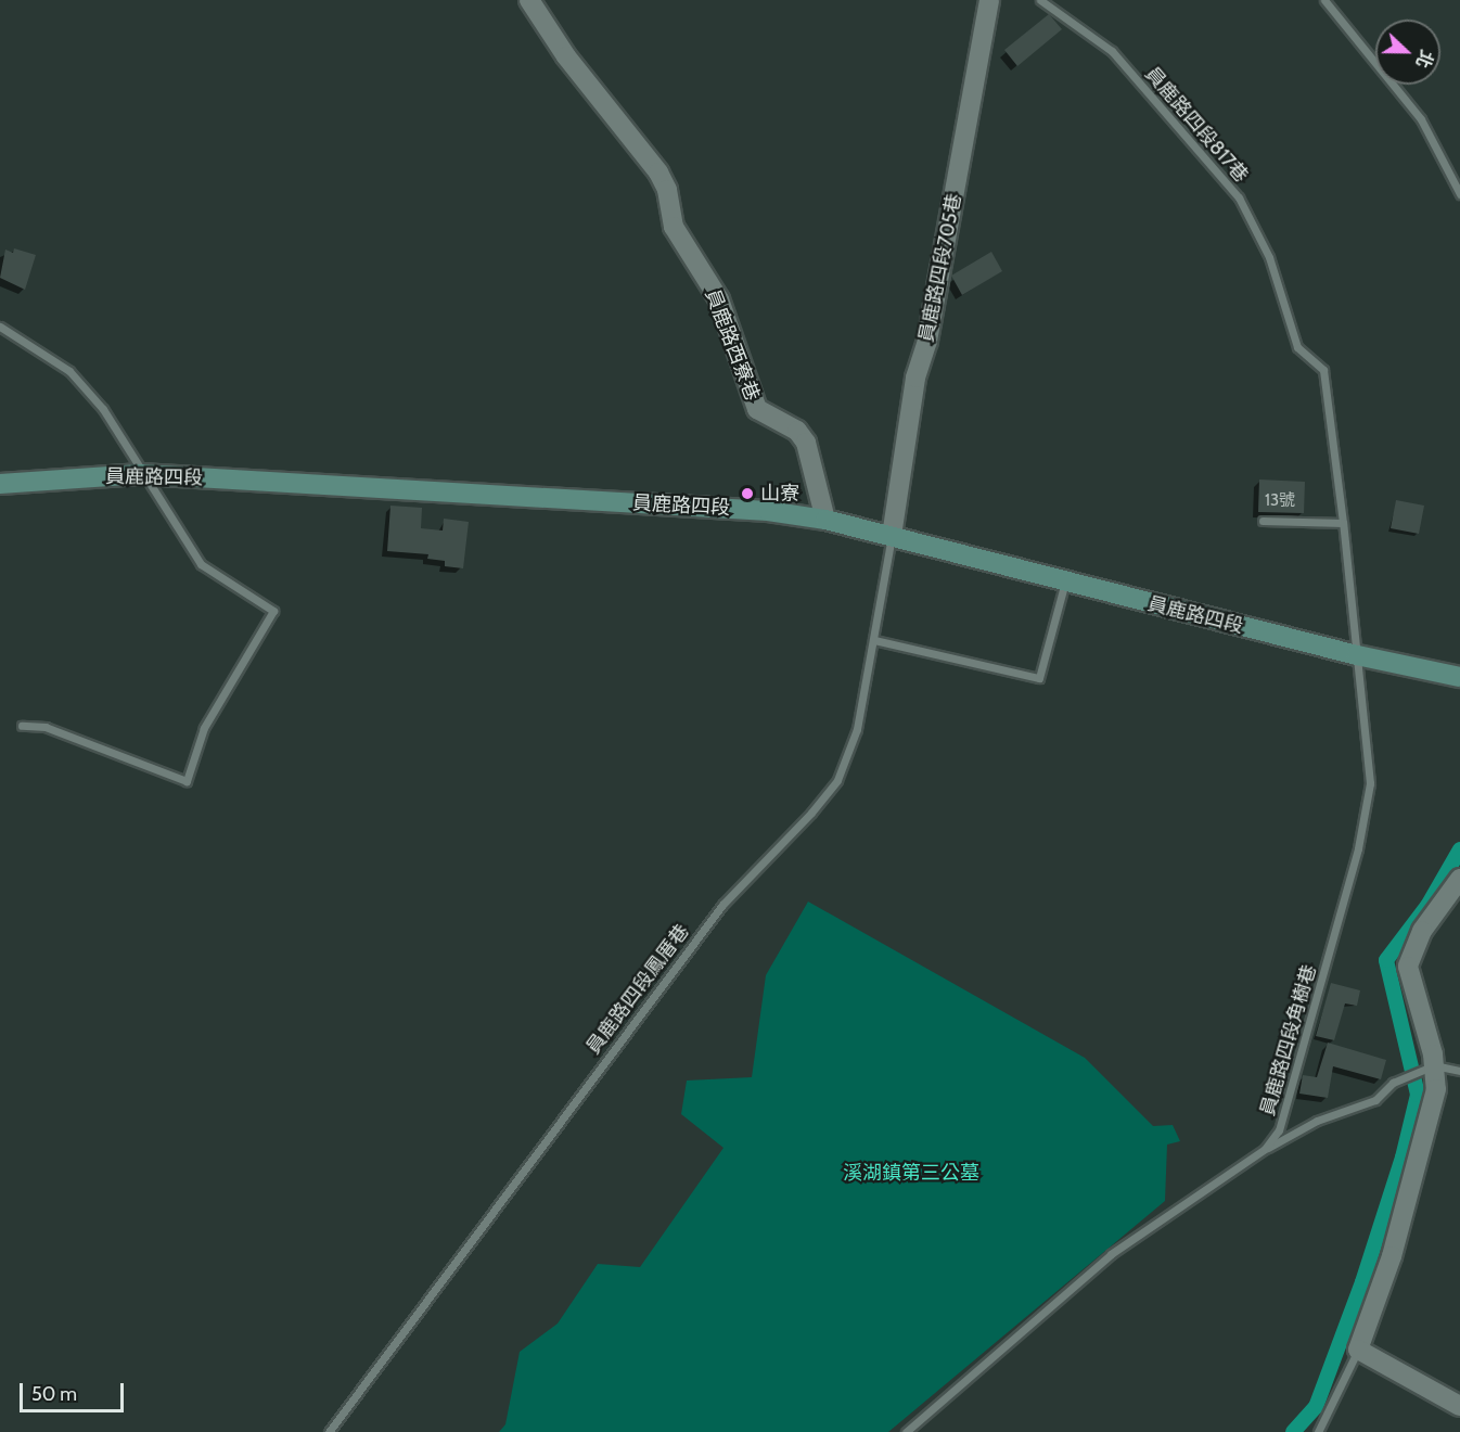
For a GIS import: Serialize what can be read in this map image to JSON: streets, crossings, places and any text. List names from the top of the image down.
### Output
{
  "streets": {
    "main road": ["員鹿路四段"],
    "street": ["員鹿路四段705巷", "員鹿路西寮巷"],
    "lane": ["員鹿路四段817巷", "員鹿路四段鳳厝巷", "員鹿路四段角樹巷"]
  },
  "crossings": [
    ["員鹿路四段817巷", "員鹿路四段角樹巷"],
    ["員鹿路四段705巷", "員鹿路四段"],
    ["員鹿路四段705巷", "員鹿路四段鳳厝巷"],
    ["員鹿路西寮巷", "員鹿路四段"],
    ["員鹿路四段", "員鹿路四段鳳厝巷"],
    ["員鹿路四段", "員鹿路四段角樹巷"]
  ],
  "parks": ["溪湖鎮第三公墓"],
  "places": ["山寮"],
  "house_numbers": ["13號"],
  "scale_bar": "50 m",
  "north": "right"
}
